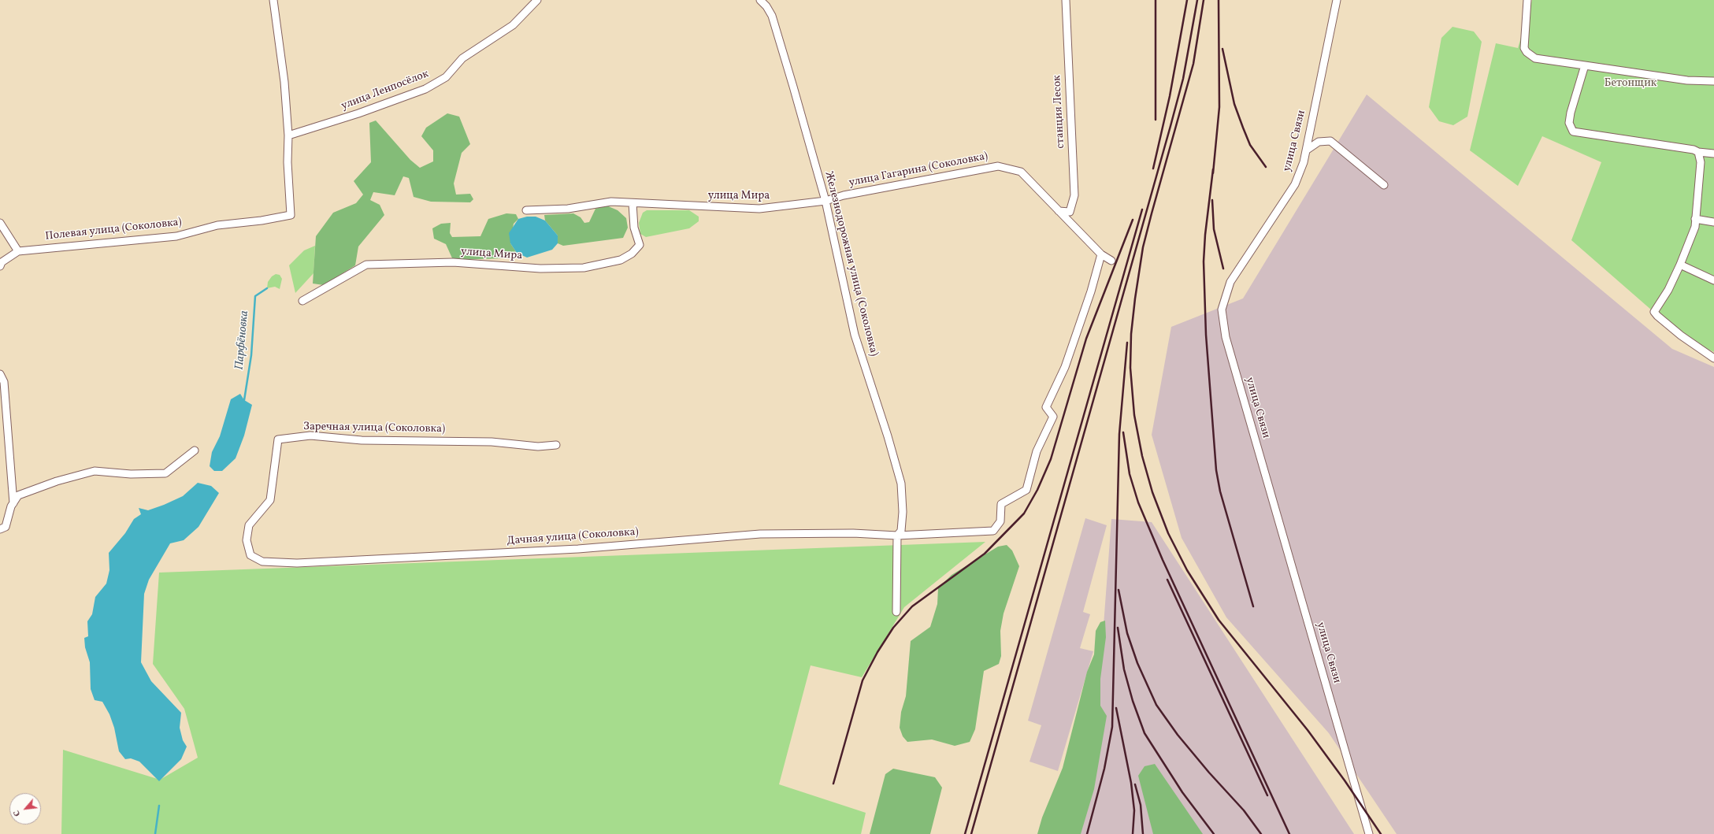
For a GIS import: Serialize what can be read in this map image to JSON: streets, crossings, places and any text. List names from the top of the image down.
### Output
{
  "streets": {
    "street": [
      "улица Ленпосёлок",
      "станция Лесок",
      "улица Связи",
      "улица Гагарина (Соколовка)",
      "улица Мира",
      "Полевая улица (Соколовка)",
      "Железнодорожная улица (Соколовка)",
      "Заречная улица (Соколовка)",
      "Дачная улица (Соколовка)"
    ]
  },
  "crossings": [
    ["улица Ленпосёлок", "Полевая улица (Соколовка)"],
    ["станция Лесок", "улица Гагарина (Соколовка)"],
    ["улица Гагарина (Соколовка)", "улица Мира"],
    ["улица Гагарина (Соколовка)", "Железнодорожная улица (Соколовка)"],
    ["улица Мира", "Железнодорожная улица (Соколовка)"],
    ["Железнодорожная улица (Соколовка)", "Дачная улица (Соколовка)"],
    ["Заречная улица (Соколовка)", "Дачная улица (Соколовка)"]
  ],
  "water": ["Парфёновка"],
  "parks": ["Бетонщик"],
  "north": "bottom left"
}
